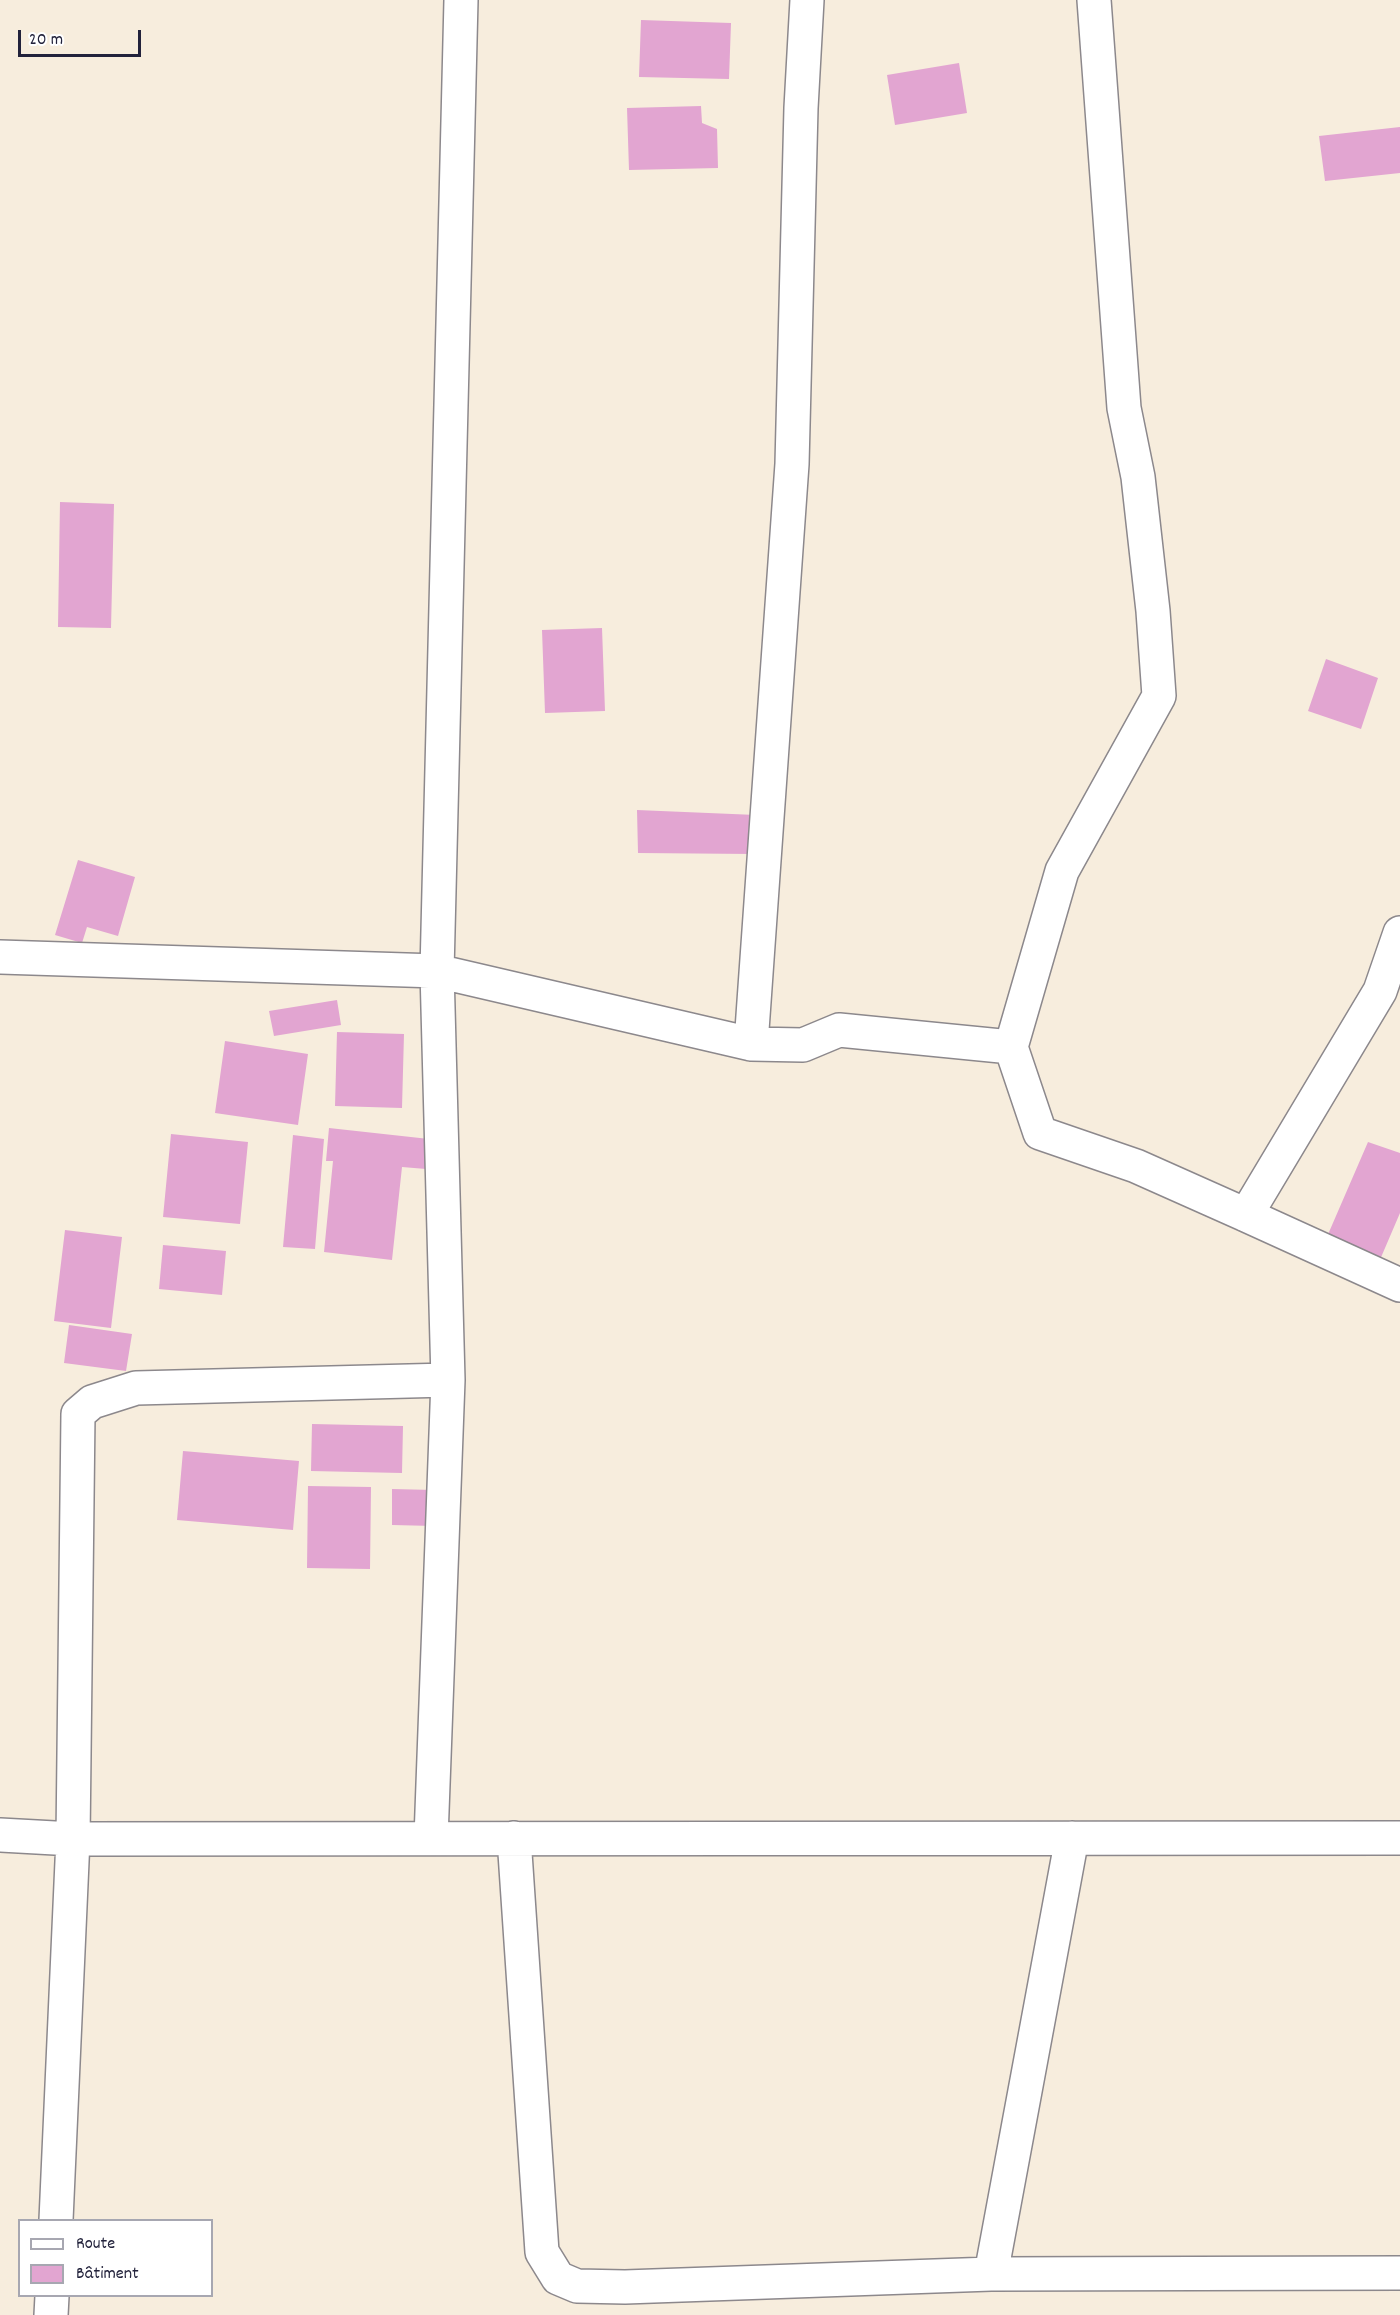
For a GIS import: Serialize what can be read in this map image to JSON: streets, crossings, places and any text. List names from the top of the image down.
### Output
{
  "legend": ["Route", "Bâtiment"],
  "scale_bar": "20 m"
}
